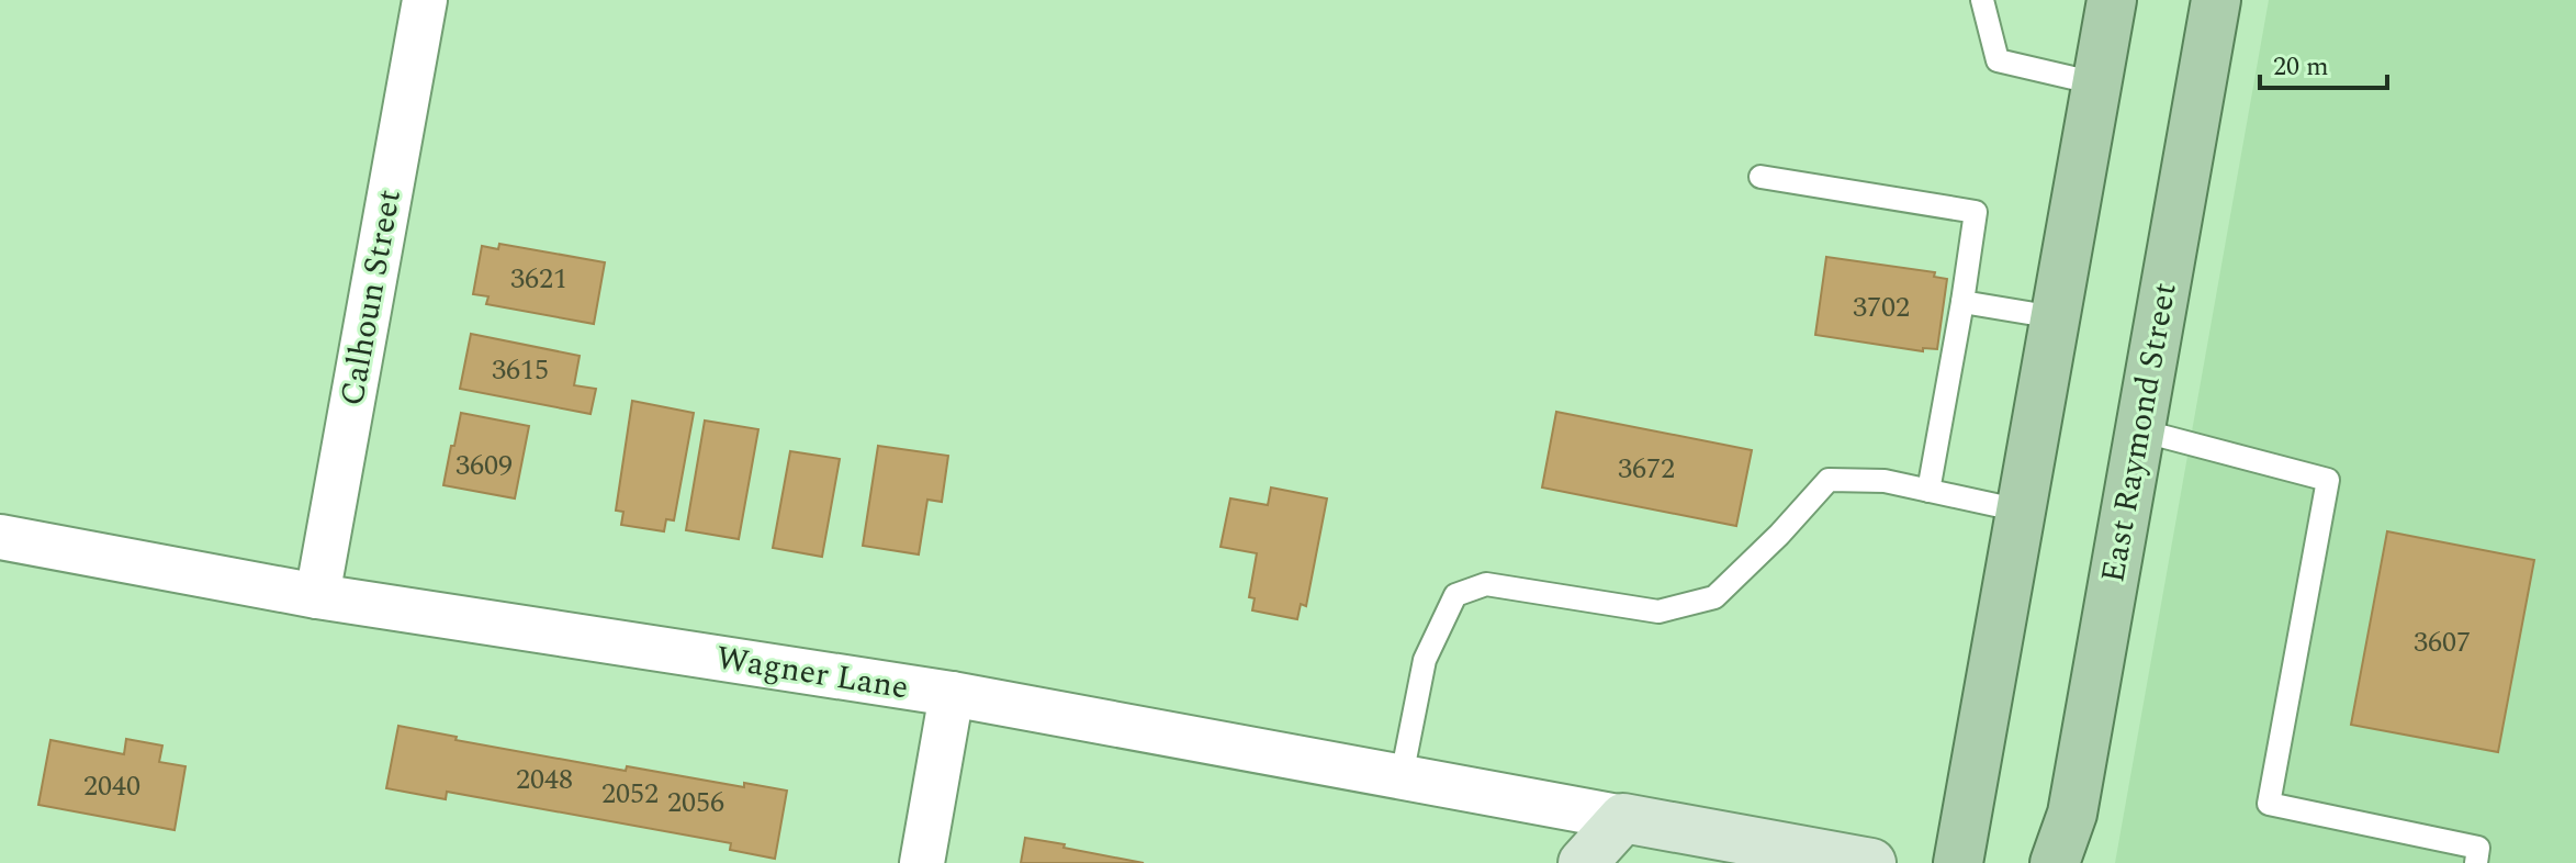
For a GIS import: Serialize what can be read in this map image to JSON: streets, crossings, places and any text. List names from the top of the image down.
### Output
{
  "streets": {
    "main road": ["East Raymond Street"],
    "street": ["Calhoun Street", "Wagner Lane"]
  },
  "crossings": [
    ["Calhoun Street", "Wagner Lane"]
  ],
  "house_numbers": [
    "3621",
    "3702",
    "3615",
    "3609",
    "3672",
    "3607",
    "2048",
    "2040",
    "2052",
    "2056"
  ],
  "scale_bar": "20 m"
}
